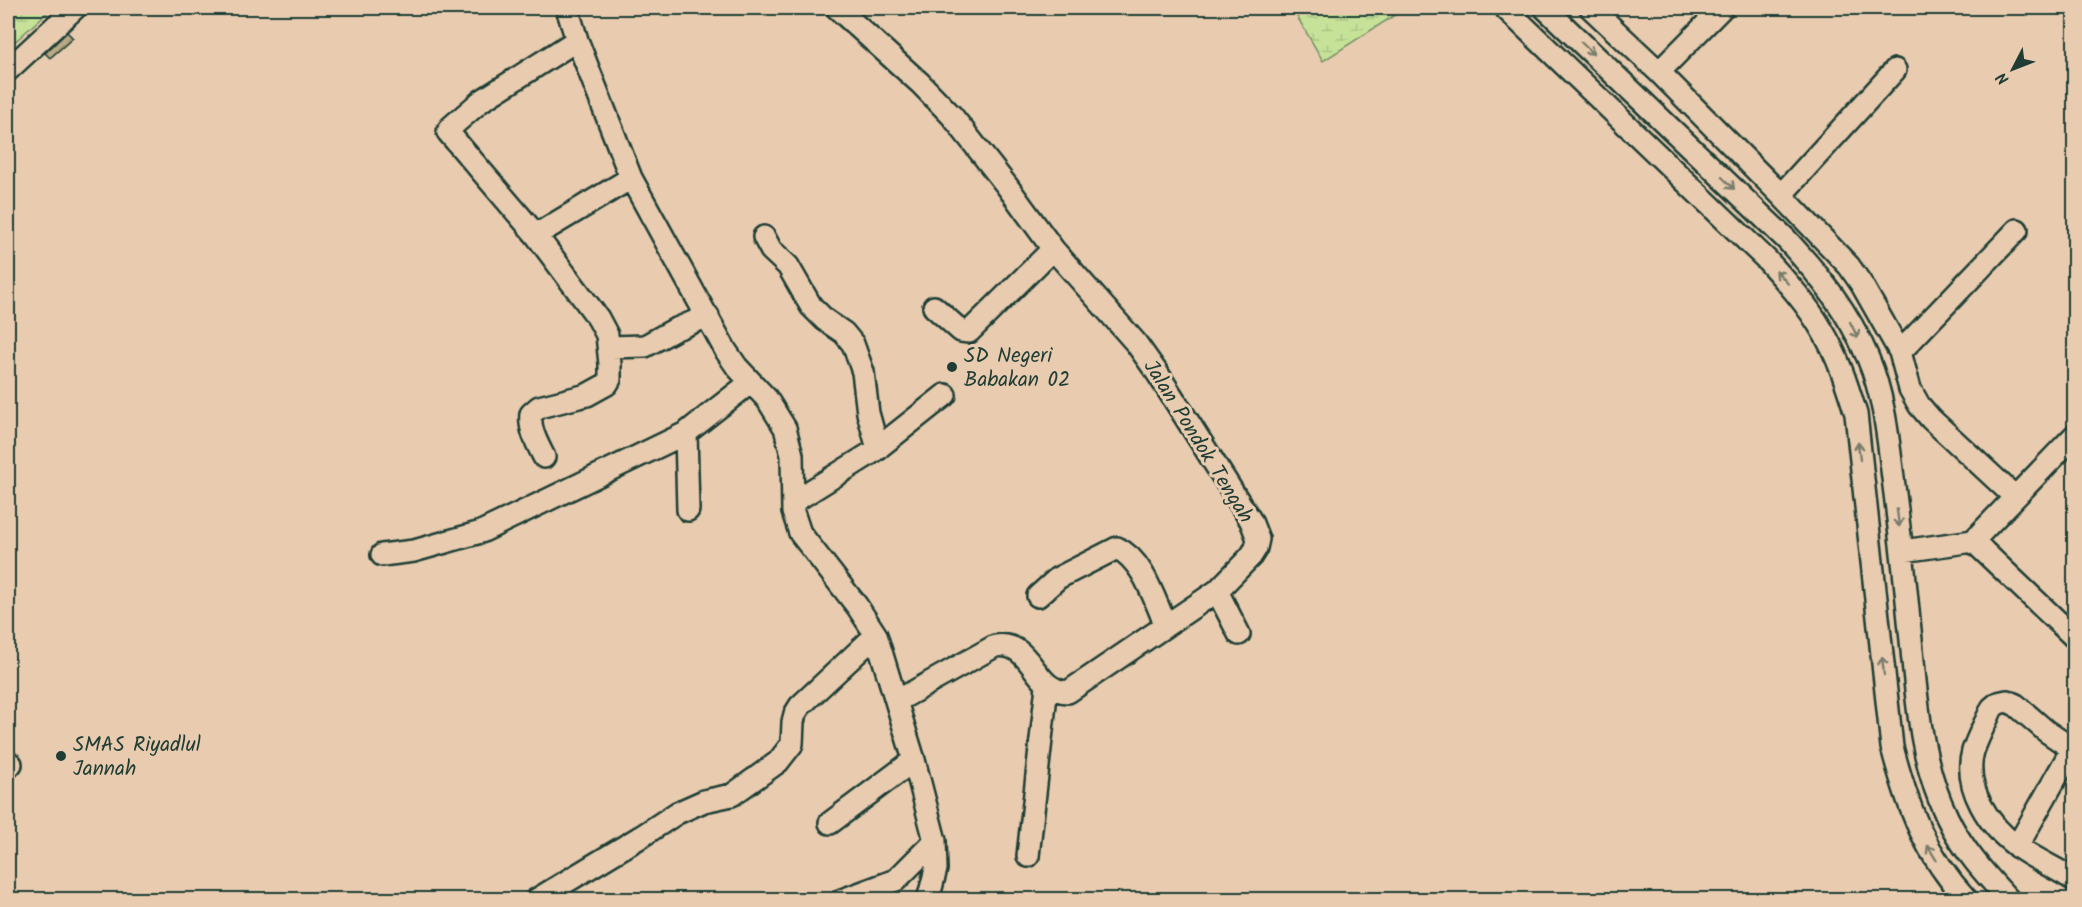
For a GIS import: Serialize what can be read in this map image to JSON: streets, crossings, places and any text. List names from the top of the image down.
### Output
{
  "streets": {
    "street": ["Jalan Pondok Tengah"]
  },
  "places": ["SD Negeri Babakan 02", "SMAS Riyadlul Jannah"],
  "north": "bottom left"
}
